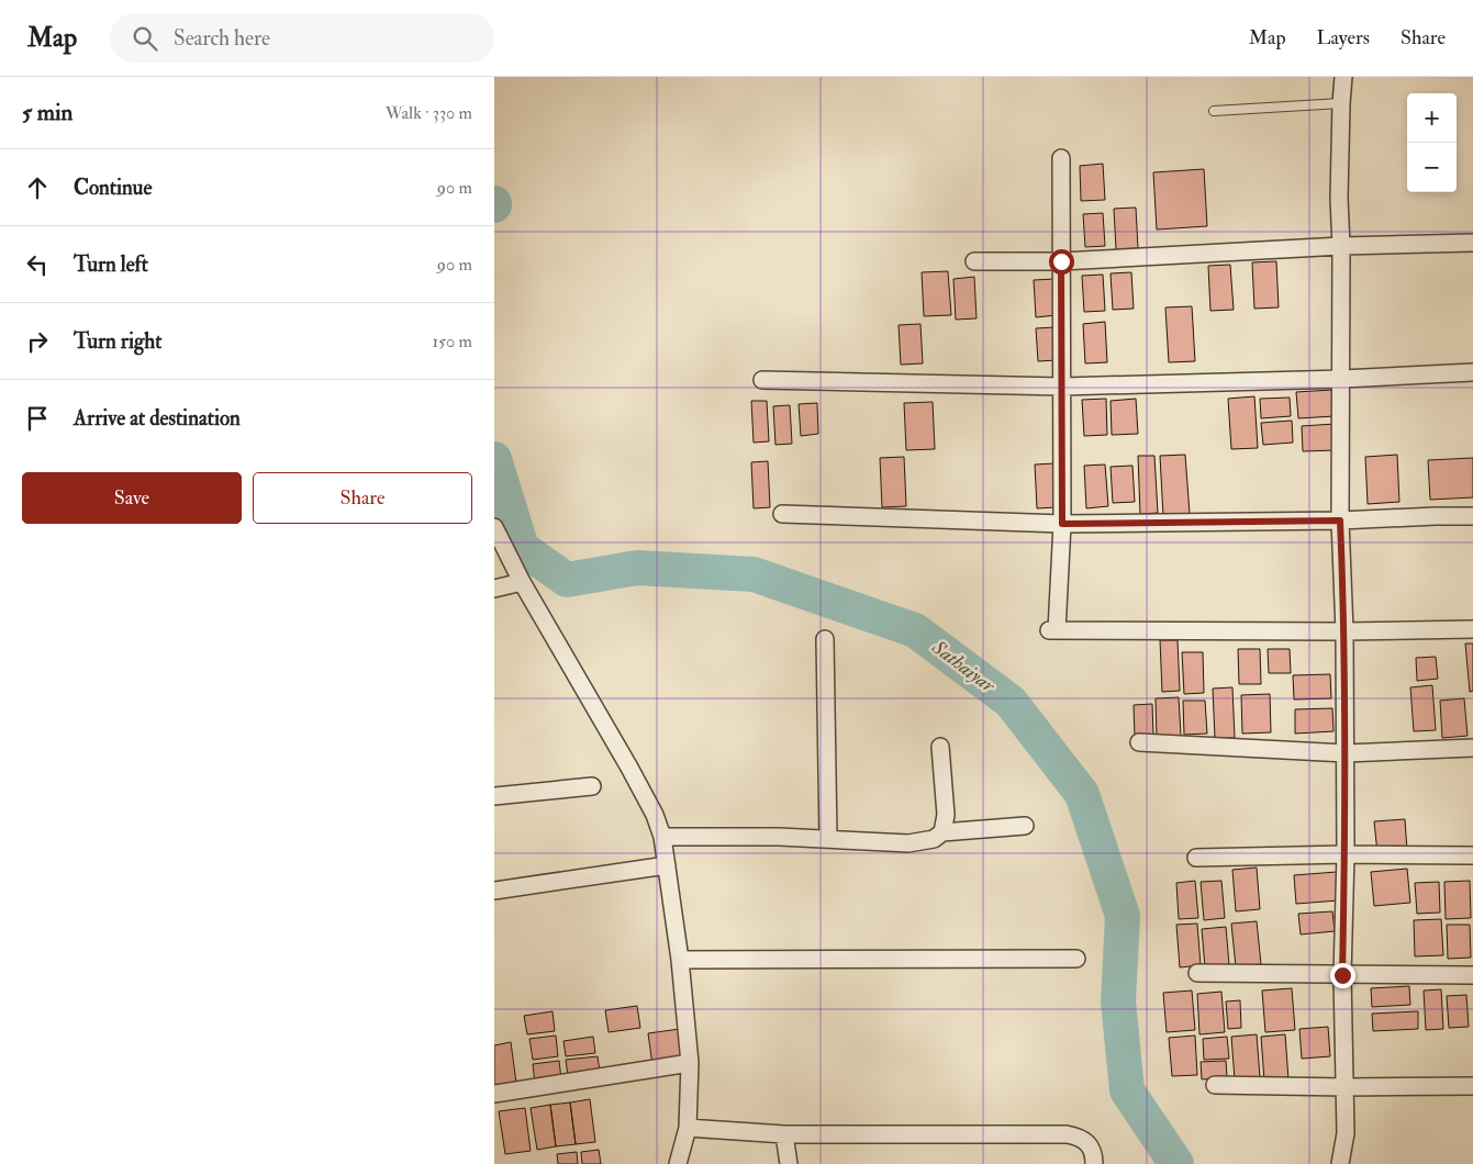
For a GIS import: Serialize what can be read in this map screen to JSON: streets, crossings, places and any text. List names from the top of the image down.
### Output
{
  "water": ["Sathaiyar"],
  "page": {
    "header": "Map",
    "search": "Search here",
    "nav": ["Map", "Layers", "Share"],
    "heading": ["5 min", "Walk · 330 m"],
    "map_buttons": ["+", "−"],
    "list": [
      ["Continue", "90 m"],
      ["Turn left", "90 m"],
      ["Turn right", "150 m"],
      "Arrive at destination"
    ],
    "buttons": ["Save", "Share"]
  }
}
